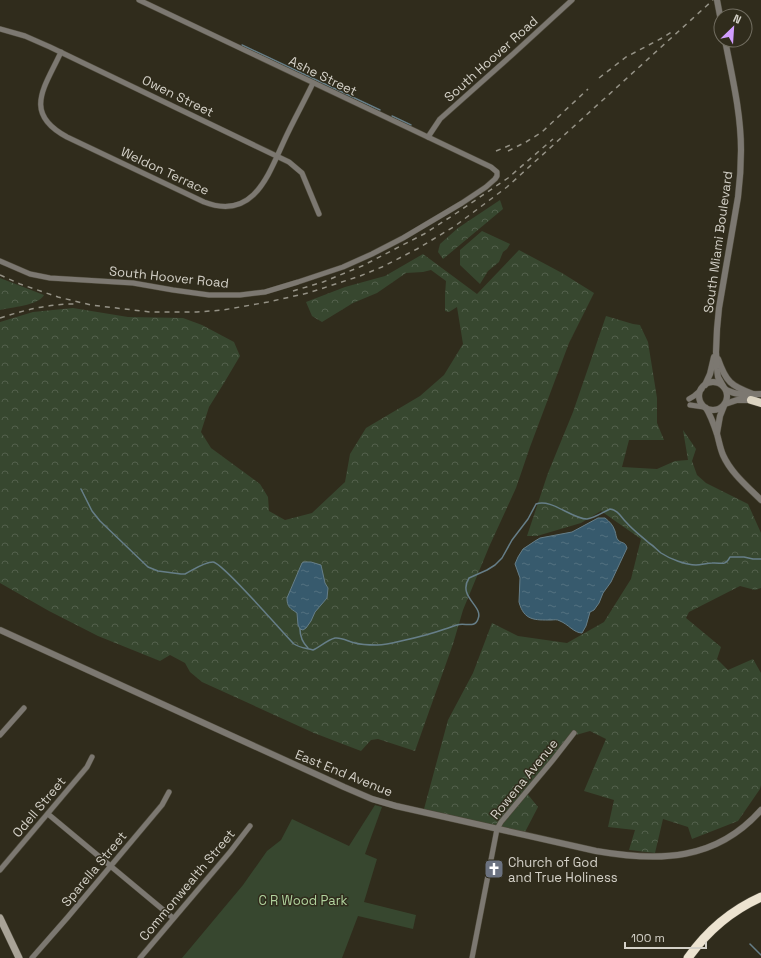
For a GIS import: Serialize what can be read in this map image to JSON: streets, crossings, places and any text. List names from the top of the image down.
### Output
{
  "streets": {
    "street": [
      "South Hoover Road",
      "Ashe Street",
      "Owen Street",
      "Weldon Terrace",
      "South Miami Boulevard",
      "East End Avenue",
      "Rowena Avenue",
      "Odell Street",
      "Sparella Street",
      "Commonwealth Street"
    ]
  },
  "crossings": [
    ["South Hoover Road", "Ashe Street"],
    ["Ashe Street", "Weldon Terrace"],
    ["Owen Street", "Weldon Terrace"],
    ["East End Avenue", "Rowena Avenue"]
  ],
  "parks": ["C R Wood Park"],
  "places": {
    "church": ["Church of God and True Holiness"]
  },
  "scale_bar": "100 m",
  "north": "top right"
}
